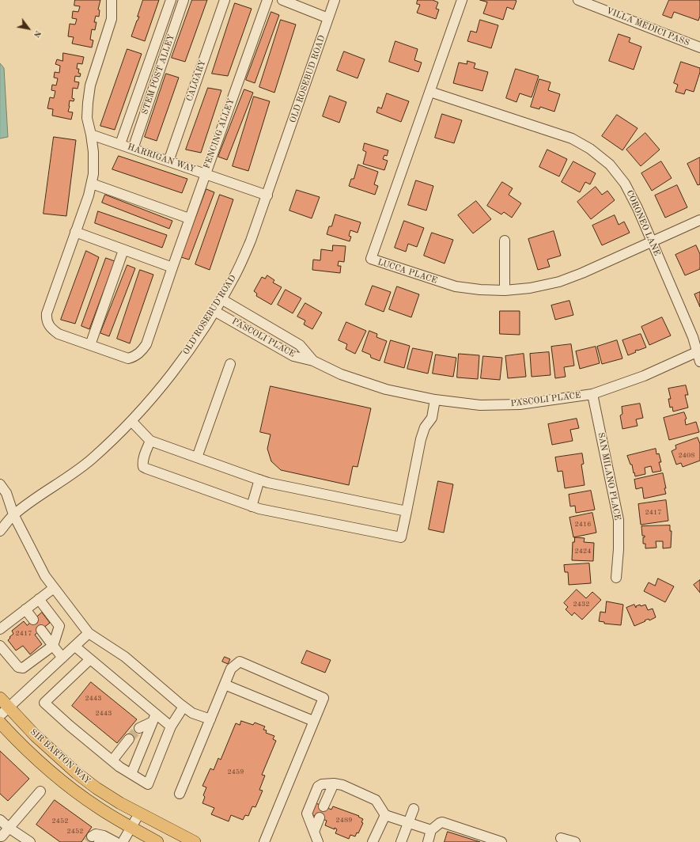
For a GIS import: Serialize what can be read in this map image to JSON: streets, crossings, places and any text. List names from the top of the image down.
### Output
{
  "streets": {
    "main road": ["SIR BARTON WAY"],
    "street": [
      "VILLA MEDICI PASS",
      "STEM POST ALLEY",
      "OLD ROSEBUD ROAD",
      "CALGARY",
      "FENCING ALLEY",
      "HARRIGAN WAY",
      "CORONEO LANE",
      "LUCCA PLACE",
      "PASCOLI PLACE",
      "SAN MILANO PLACE"
    ]
  },
  "crossings": [
    ["STEM POST ALLEY", "HARRIGAN WAY"],
    ["OLD ROSEBUD ROAD", "HARRIGAN WAY"],
    ["OLD ROSEBUD ROAD", "PASCOLI PLACE"],
    ["CALGARY", "HARRIGAN WAY"],
    ["FENCING ALLEY", "HARRIGAN WAY"],
    ["CORONEO LANE", "LUCCA PLACE"],
    ["CORONEO LANE", "PASCOLI PLACE"],
    ["PASCOLI PLACE", "SAN MILANO PLACE"]
  ],
  "house_numbers": [
    "2408",
    "2417",
    "2416",
    "2424",
    "2432",
    "2417",
    "2443",
    "2443",
    "2459",
    "2489",
    "2452",
    "2452"
  ],
  "north": "bottom right"
}
